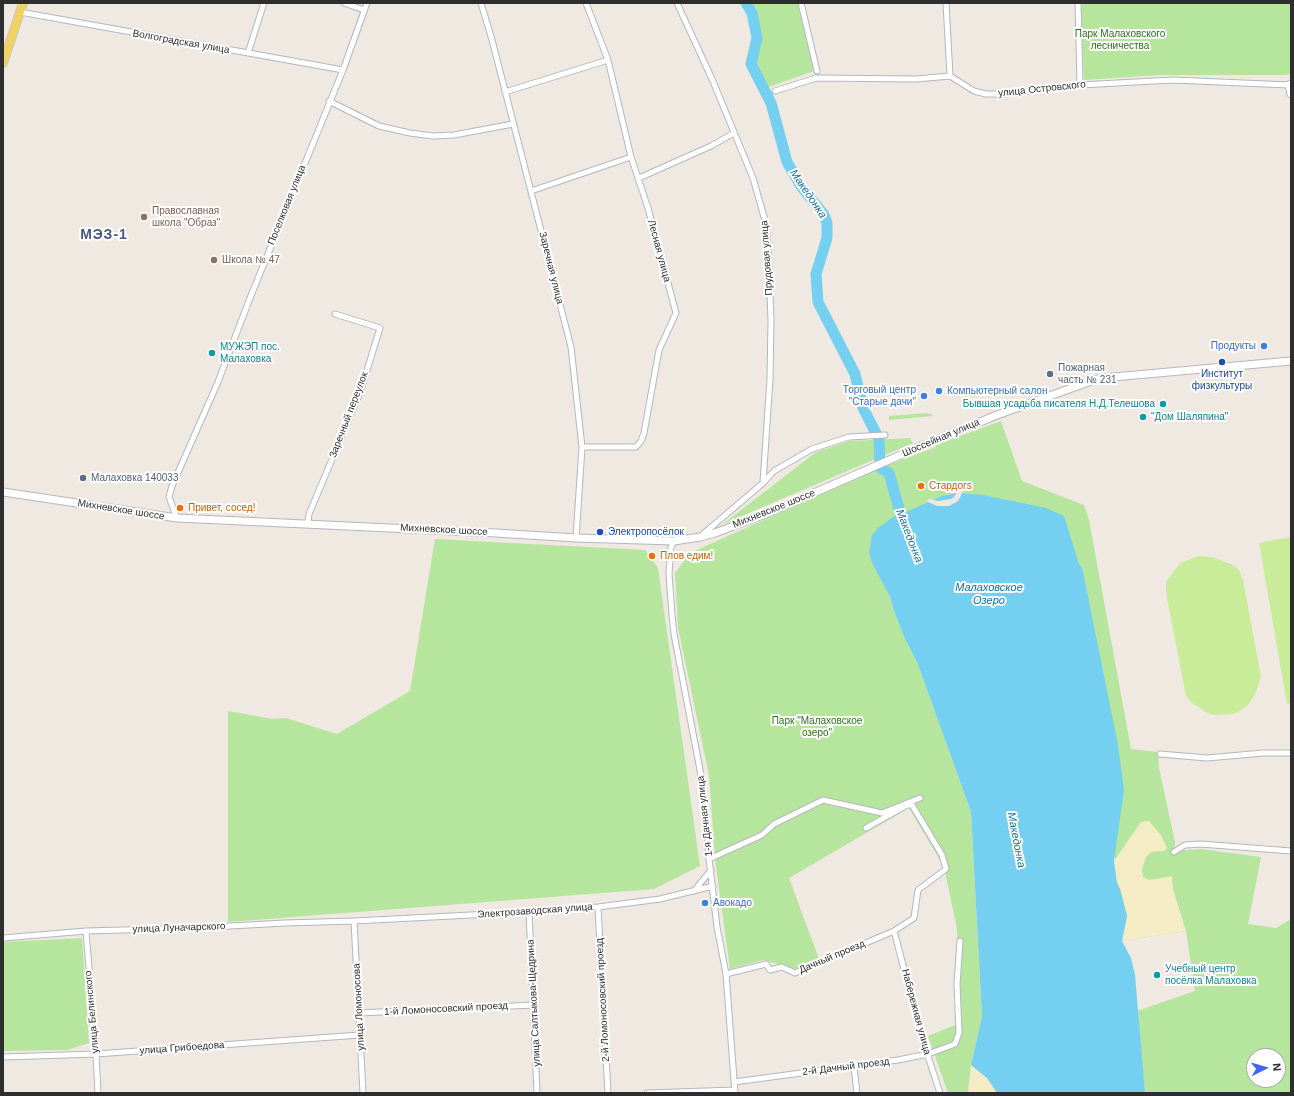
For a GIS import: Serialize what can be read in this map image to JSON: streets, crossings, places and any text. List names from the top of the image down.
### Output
{
  "streets": {
    "main road": ["Шоссейная улица", "Михневское шоссе"],
    "street": [
      "Волгоградская улица",
      "улица Островского",
      "Поселковая улица",
      "Лесная улица",
      "Прудовая улица",
      "Заречная улица",
      "Заречный переулок",
      "1-я Дачная улица",
      "Электрозаводская улица",
      "улица Луначарского",
      "Дачный проезд",
      "2-й Ломоносовский проезд",
      "улица Салтыкова-Щедрина",
      "улица Ломоносова",
      "1-й Ломоносовский проезд",
      "улица Белинского",
      "Набережная улица",
      "улица Грибоедова",
      "2-й Дачный проезд"
    ]
  },
  "crossings": [
    ["Волгоградская улица", "Поселковая улица"],
    ["Поселковая улица", "Михневское шоссе"],
    ["Лесная улица", "Заречная улица"],
    ["Заречная улица", "Михневское шоссе"],
    ["Заречный переулок", "Михневское шоссе"],
    ["Шоссейная улица", "Михневское шоссе"],
    ["Михневское шоссе", "1-я Дачная улица"],
    ["1-я Дачная улица", "Электрозаводская улица"],
    ["1-я Дачная улица", "Дачный проезд"],
    ["1-я Дачная улица", "2-й Дачный проезд"],
    ["Электрозаводская улица", "улица Луначарского"],
    ["Электрозаводская улица", "2-й Ломоносовский проезд"],
    ["Электрозаводская улица", "улица Салтыкова-Щедрина"],
    ["Электрозаводская улица", "улица Ломоносова"],
    ["улица Луначарского", "улица Ломоносова"],
    ["улица Луначарского", "улица Белинского"],
    ["Дачный проезд", "Набережная улица"],
    ["улица Салтыкова-Щедрина", "1-й Ломоносовский проезд"],
    ["улица Ломоносова", "1-й Ломоносовский проезд"],
    ["улица Ломоносова", "улица Грибоедова"],
    ["улица Белинского", "улица Грибоедова"],
    ["Набережная улица", "2-й Дачный проезд"]
  ],
  "districts": ["МЭЗ-1"],
  "water": ["Македонка", "Малаховское Озеро"],
  "parks": ["Парк Малаховского лесничества", "Парк \"Малаховское озеро\""],
  "places": [
    "Православная школа \"Образ\"",
    "Школа № 47",
    "Продукты",
    "МУЖЭП пос. Малаховка",
    "Институт физкультуры",
    "Пожарная часть № 231",
    "Компьютерный салон",
    "Торговый центр \"Старые дачи\"",
    "Бывшая усадьба писателя Н.Д.Телешова",
    "\"Дом Шаляпина\"",
    "Малаховка 140033",
    "Стардогs",
    "Привет, сосед!",
    "Электропосёлок",
    "Плов едим!",
    "Авокадо",
    "Учебный центр посёлка Малаховка"
  ],
  "north": "right"
}
